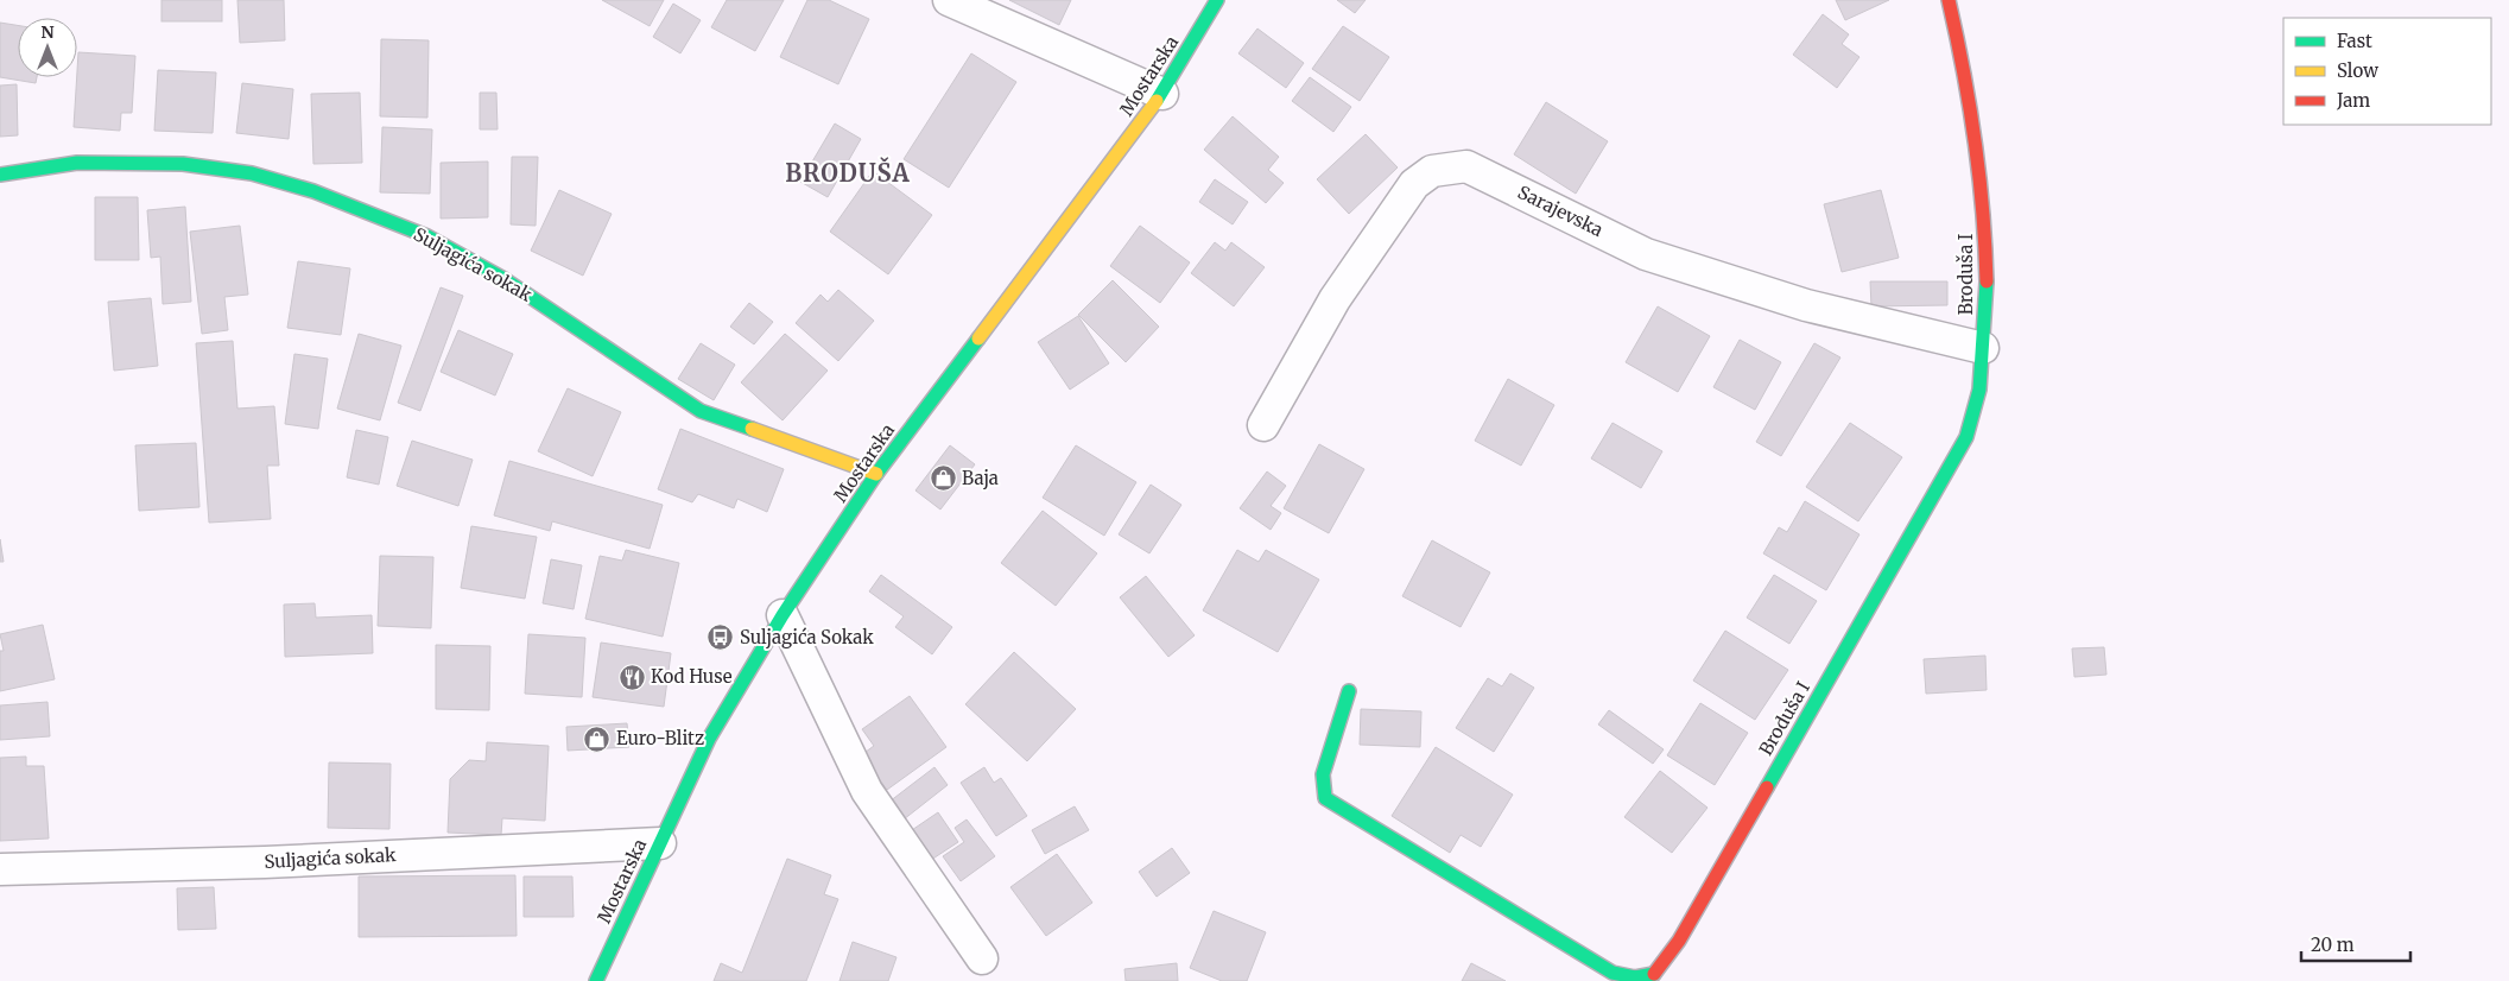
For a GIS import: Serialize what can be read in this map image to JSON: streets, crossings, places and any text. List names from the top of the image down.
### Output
{
  "streets": {
    "street": [
      "Mostarska",
      "Sarajevska",
      "Suljagića sokak",
      "Broduša I"
    ]
  },
  "crossings": [
    ["Mostarska", "Suljagića sokak"],
    ["Sarajevska", "Broduša I"]
  ],
  "districts": ["BRODUŠA"],
  "places": {
    "shop": ["Baja", "Euro-Blitz"],
    "bus stop": ["Suljagića Sokak"],
    "restaurant": ["Kod Huse"]
  },
  "legend": ["Fast", "Slow", "Jam"],
  "scale_bar": "20 m",
  "north": "top"
}
